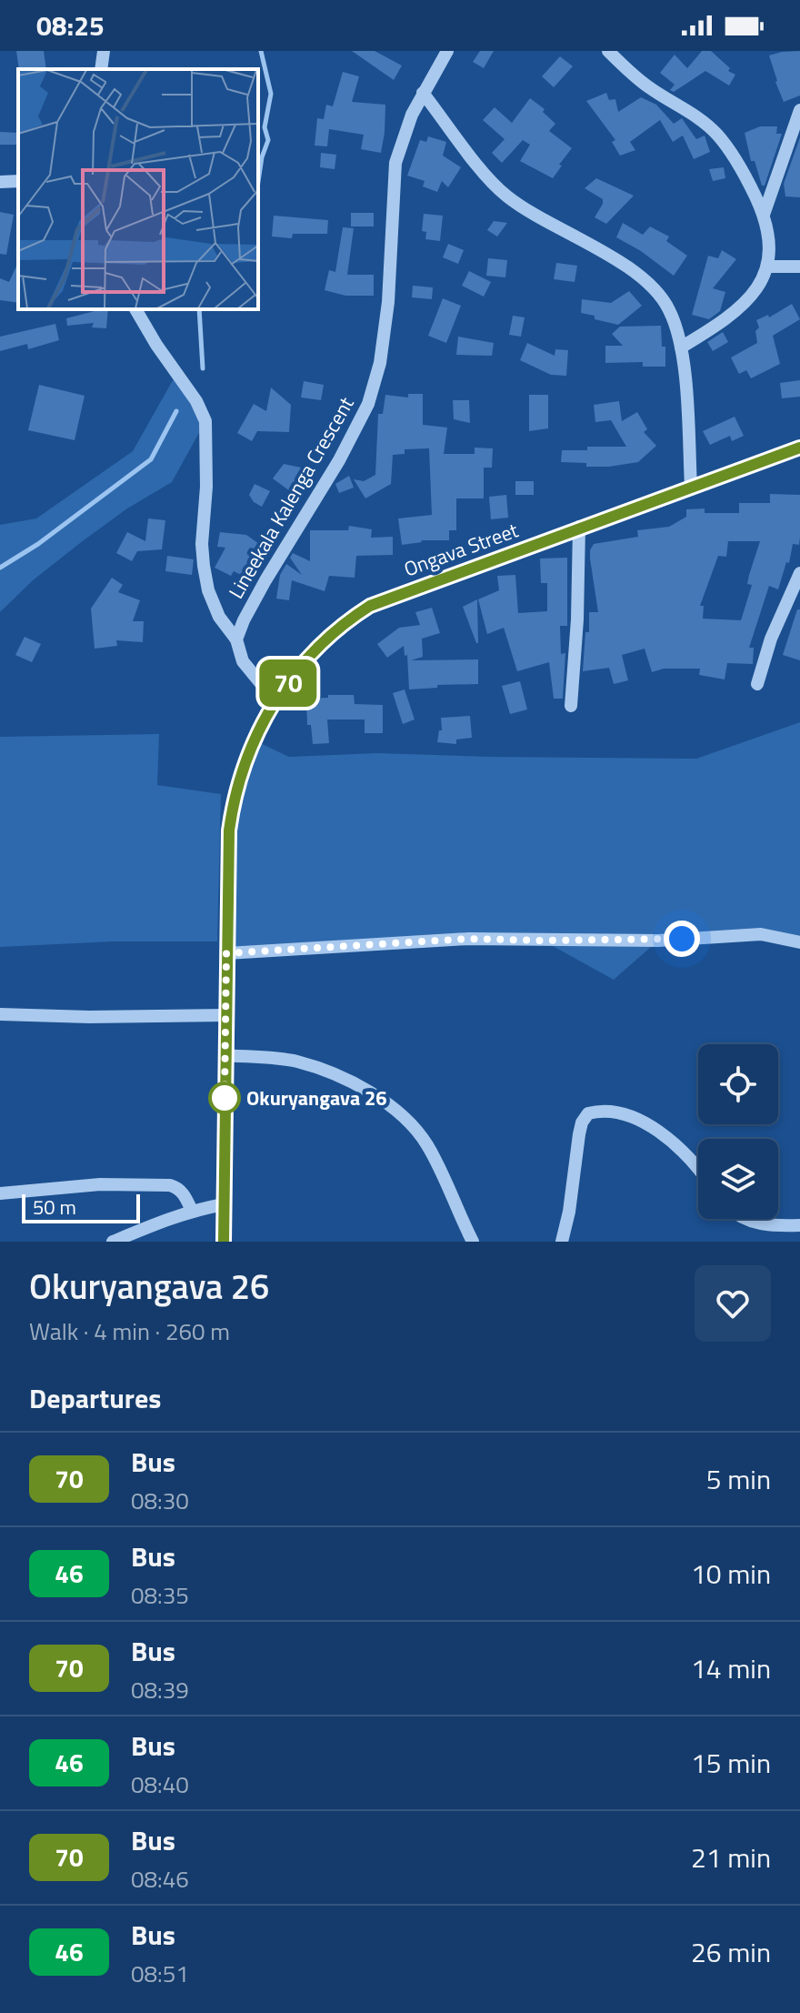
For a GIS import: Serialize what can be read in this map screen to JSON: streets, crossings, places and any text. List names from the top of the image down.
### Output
{
  "streets": {
    "street": ["Lineekala Kalenga Crescent", "Ongava Street"]
  },
  "places": ["Okuryangava 26"],
  "lines": ["bus line 70"],
  "scale_bar": "50 m",
  "page": {
    "status": "08:25",
    "on_map": "70",
    "scale": "50 m",
    "heading": [
      ["Okuryangava 26", "Walk · 4 min · 260 m"],
      "Departures"
    ],
    "list": [
      {
        "mark": "70",
        "name": "Bus",
        "note": "08:30",
        "value": "5 min"
      },
      {
        "mark": "46",
        "name": "Bus",
        "note": "08:35",
        "value": "10 min"
      },
      {
        "mark": "70",
        "name": "Bus",
        "note": "08:39",
        "value": "14 min"
      },
      {
        "mark": "46",
        "name": "Bus",
        "note": "08:40",
        "value": "15 min"
      },
      {
        "mark": "70",
        "name": "Bus",
        "note": "08:46",
        "value": "21 min"
      },
      {
        "mark": "46",
        "name": "Bus",
        "note": "08:51",
        "value": "26 min"
      }
    ]
  }
}
